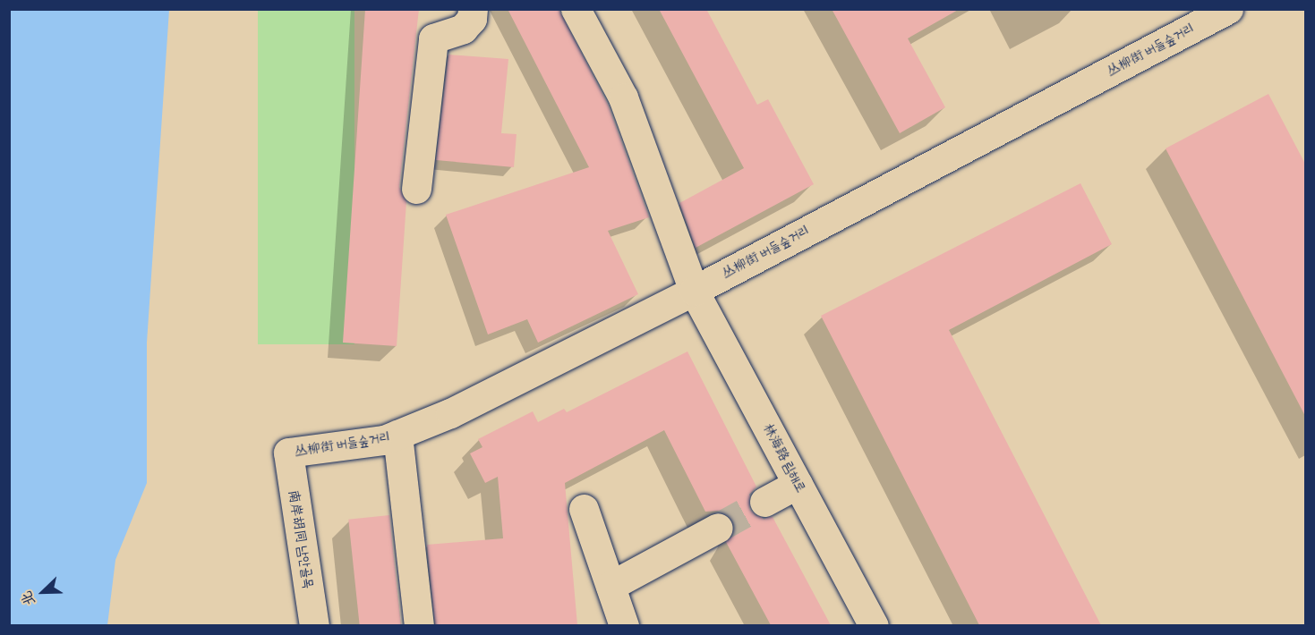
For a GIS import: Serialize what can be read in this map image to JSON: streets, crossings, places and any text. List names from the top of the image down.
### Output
{
  "streets": {
    "street": ["丛柳街 버들숲거리", "林海路 림해로", "南岸胡同 남안골목"]
  },
  "crossings": [
    ["丛柳街 버들숲거리", "林海路 림해로"],
    ["丛柳街 버들숲거리", "南岸胡同 남안골목"]
  ],
  "north": "bottom left"
}
